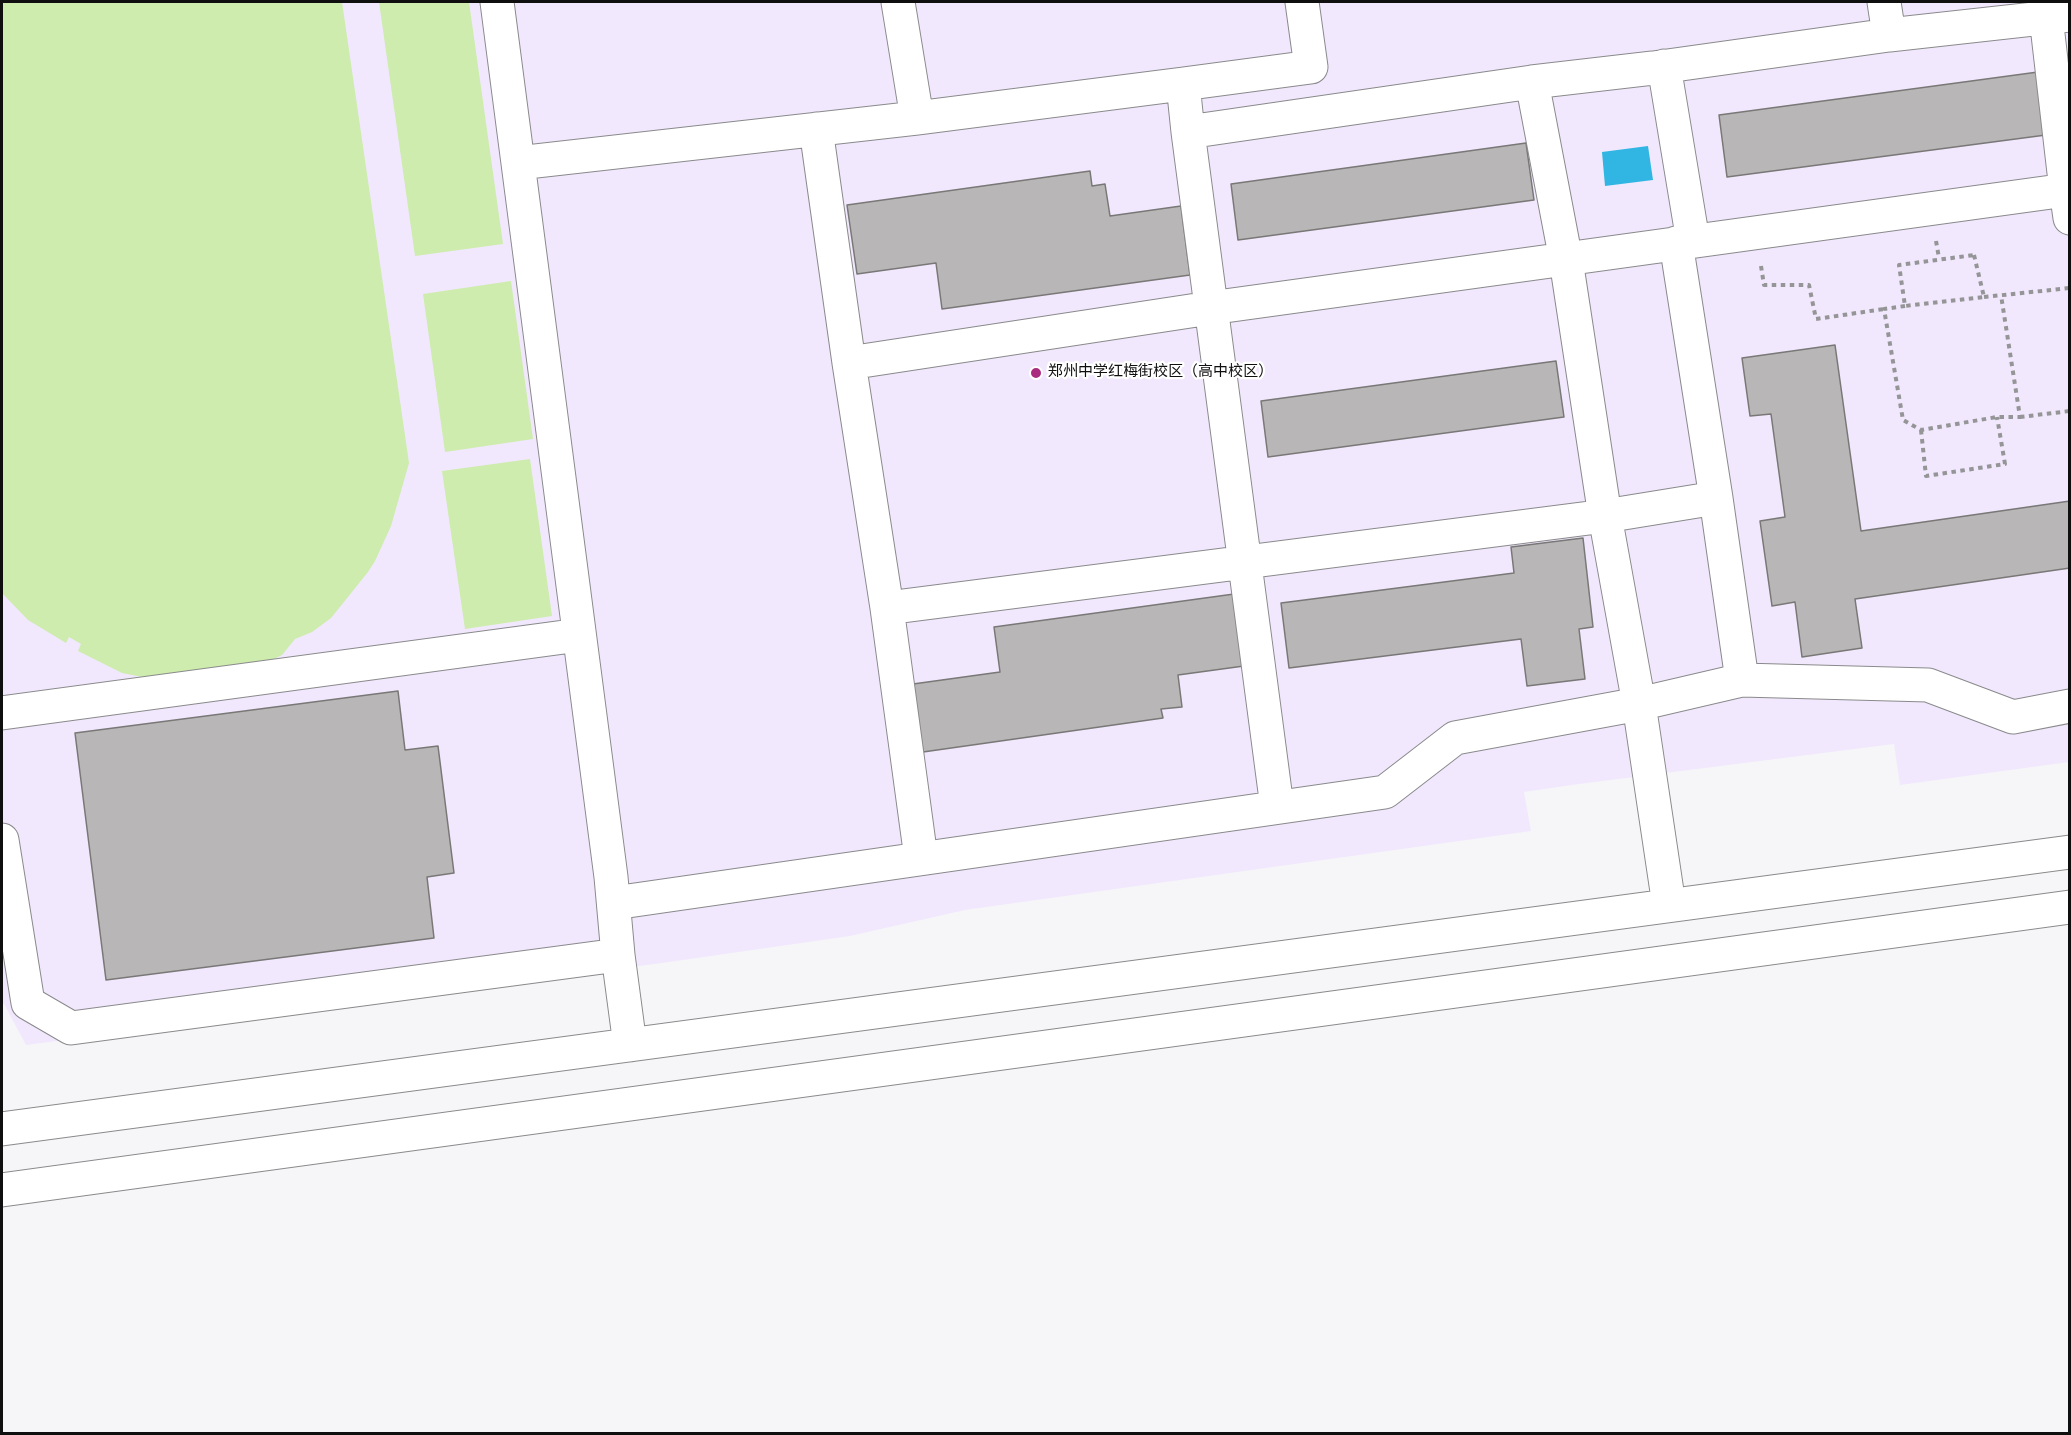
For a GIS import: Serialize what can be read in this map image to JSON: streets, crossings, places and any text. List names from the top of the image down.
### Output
{
  "places": ["郑州中学红梅街校区（高中校区）"]
}
